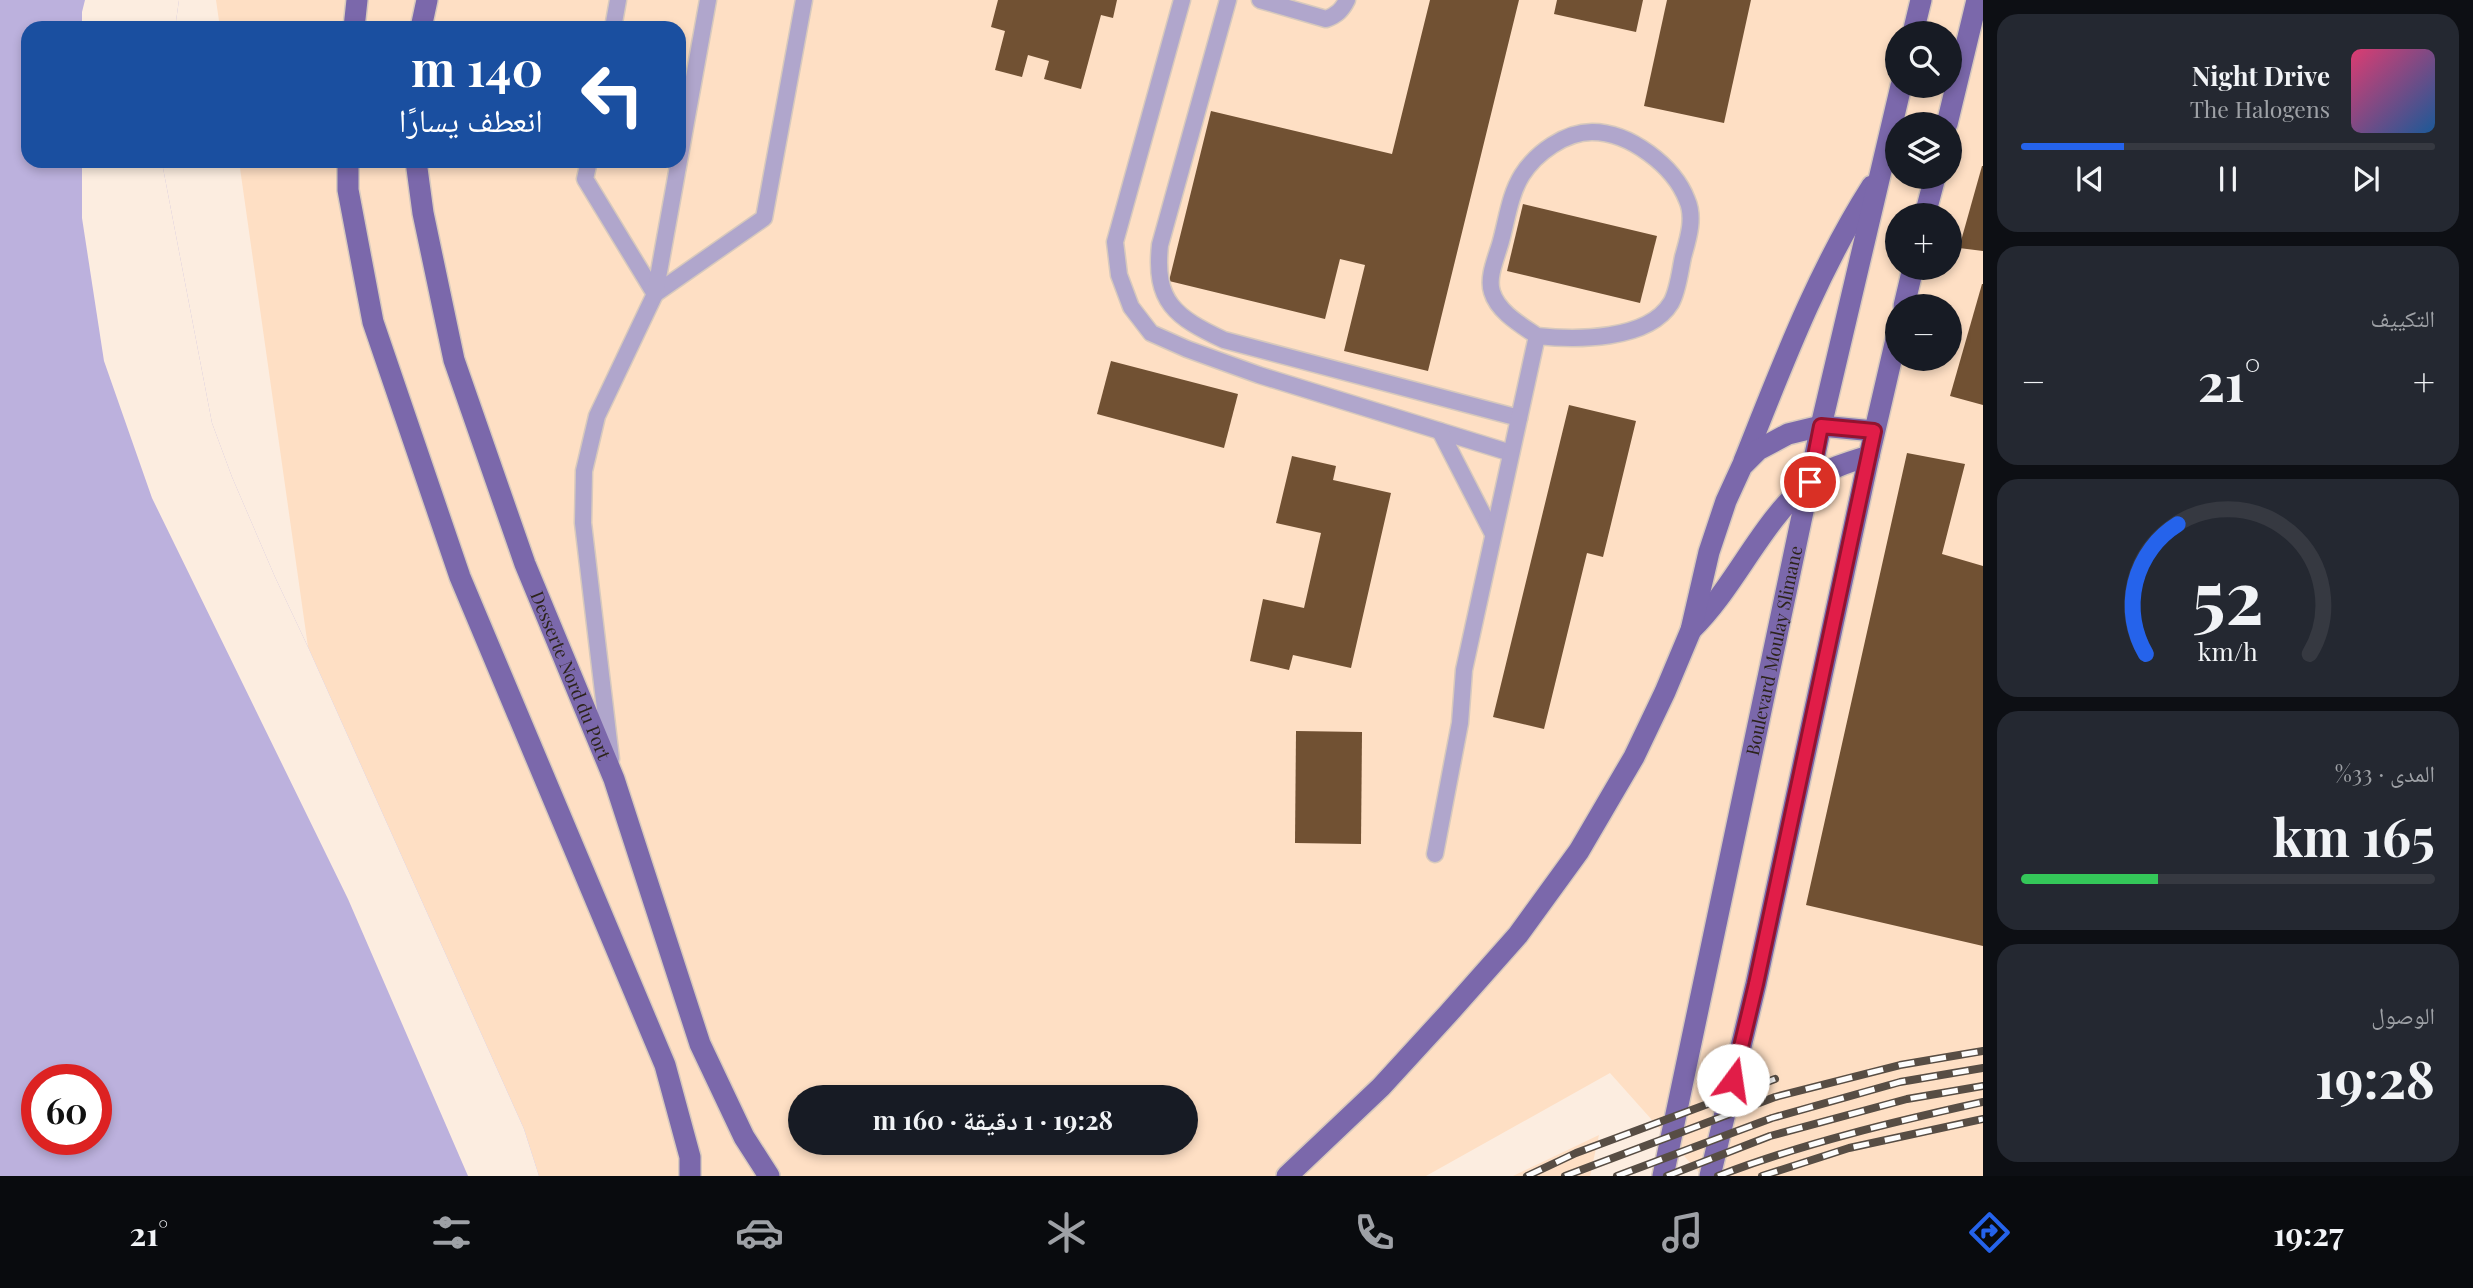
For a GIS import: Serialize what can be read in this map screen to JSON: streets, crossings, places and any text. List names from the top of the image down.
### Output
{
  "streets": {
    "main road": ["Boulevard Moulay Slimane", "Desserte Nord du Port"]
  },
  "page": {
    "map_buttons": ["+", "−"],
    "turn": ["140 m", "انعطف يسارًا"],
    "song": ["Night Drive", "The Halogens"],
    "tile": [
      "التكييف",
      ["المدى · 33%", "165 km"],
      ["الوصول", "19:28"]
    ],
    "heat": ["−", "21°", "+"],
    "limit": "60",
    "trip": "19:28 · 1 دقيقة · 160 m",
    "tabs": ["19:27", "21°"],
    "gauge": ["52", "km/h"]
  }
}
